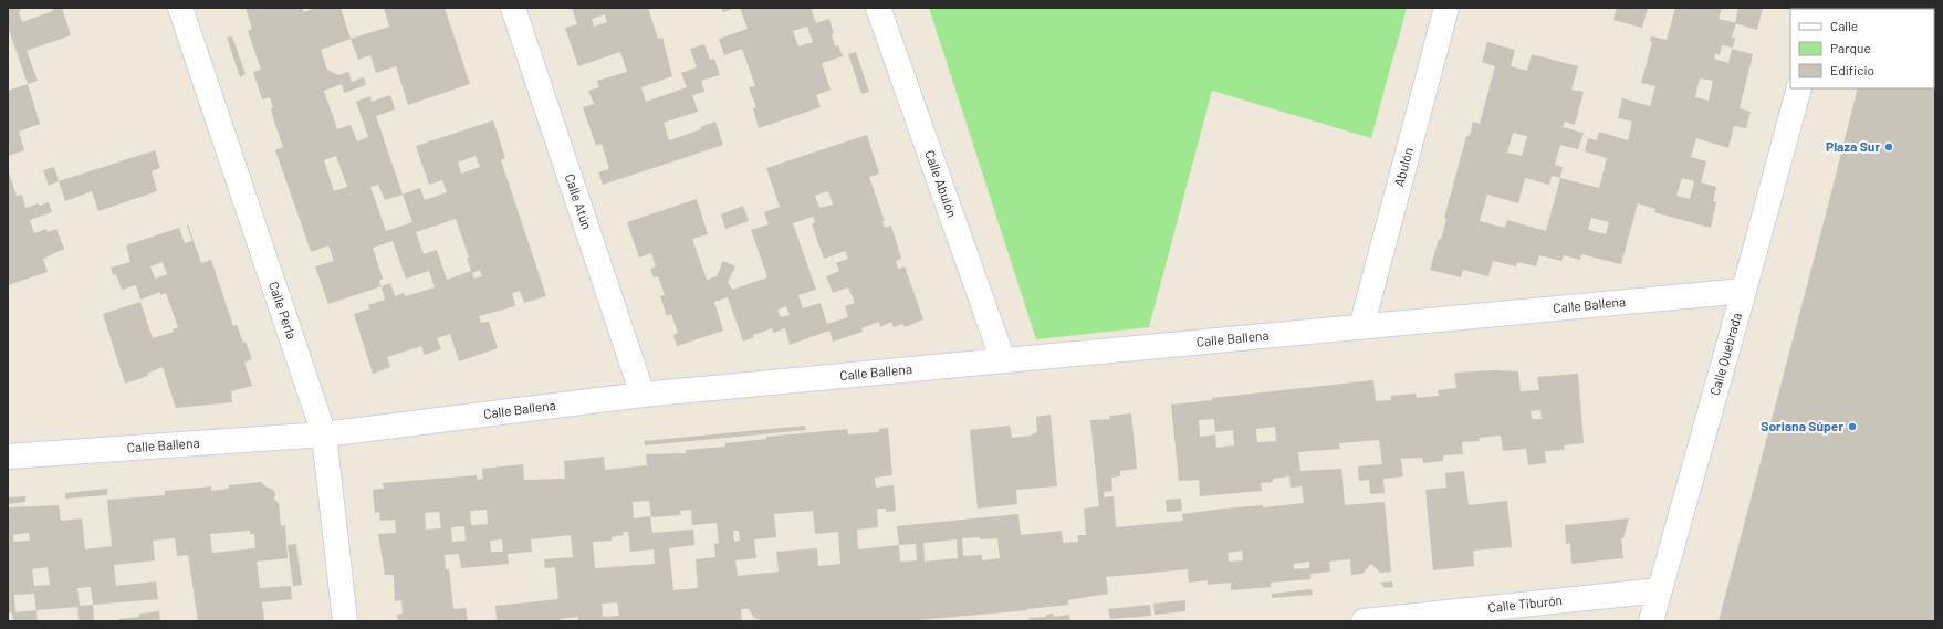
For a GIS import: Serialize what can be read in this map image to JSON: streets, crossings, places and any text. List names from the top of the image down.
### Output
{
  "streets": {
    "street": [
      "Abulón",
      "Calle Abulón",
      "Calle Atún",
      "Calle Ballena",
      "Calle Perla",
      "Calle Quebrada",
      "Calle Tiburón"
    ]
  },
  "crossings": [
    ["Abulón", "Calle Ballena"],
    ["Calle Abulón", "Calle Ballena"],
    ["Calle Atún", "Calle Ballena"],
    ["Calle Ballena", "Calle Perla"],
    ["Calle Ballena", "Calle Quebrada"],
    ["Calle Quebrada", "Calle Tiburón"]
  ],
  "places": ["Plaza Sur", "Soriana Súper"],
  "legend": ["Calle", "Parque", "Edificio"]
}
